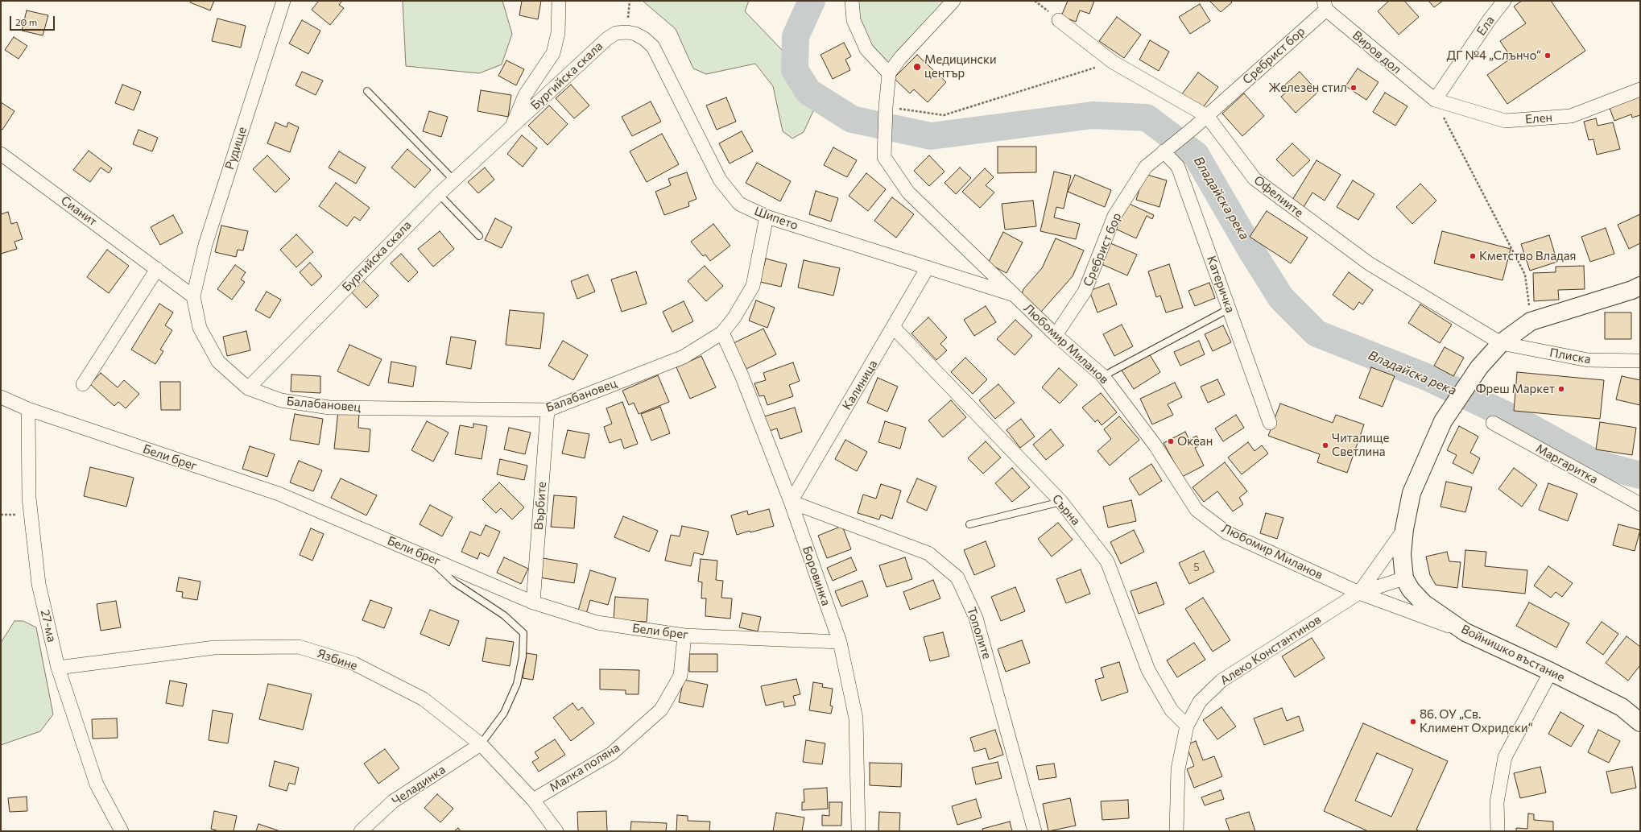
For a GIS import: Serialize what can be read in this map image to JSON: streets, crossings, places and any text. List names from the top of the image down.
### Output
{
  "streets": {
    "street": [
      "Ела",
      "Виров дол",
      "Сребрист бор",
      "Бургийска скала",
      "Елен",
      "Рудище",
      "Офелиите",
      "Сианит",
      "Шипето",
      "Катеричка",
      "Любомир Миланов",
      "Плиска",
      "Калиница",
      "Балабановец",
      "Бели брег",
      "Маргаритка",
      "Върбите",
      "Сърна",
      "Боровинка",
      "27-ма",
      "Тополите",
      "Алеко Константинов",
      "Войнишко въстание",
      "Язбине",
      "Малка поляна",
      "Челадинка"
    ]
  },
  "crossings": [
    ["Ела", "Виров дол"],
    ["Ела", "Елен"],
    ["Виров дол", "Сребрист бор"],
    ["Виров дол", "Елен"],
    ["Сребрист бор", "Офелиите"],
    ["Сребрист бор", "Катеричка"],
    ["Сребрист бор", "Любомир Миланов"],
    ["Бургийска скала", "Шипето"],
    ["Бургийска скала", "Балабановец"],
    ["Рудище", "Сианит"],
    ["Офелиите", "Плиска"],
    ["Офелиите", "Войнишко въстание"],
    ["Шипето", "Любомир Миланов"],
    ["Шипето", "Калиница"],
    ["Шипето", "Балабановец"],
    ["Любомир Миланов", "Алеко Константинов"],
    ["Любомир Миланов", "Войнишко въстание"],
    ["Плиска", "Войнишко въстание"],
    ["Калиница", "Сърна"],
    ["Калиница", "Боровинка"],
    ["Калиница", "Тополите"],
    ["Балабановец", "Върбите"],
    ["Балабановец", "Боровинка"],
    ["Бели брег", "Върбите"],
    ["Бели брег", "Боровинка"],
    ["Бели брег", "27-ма"],
    ["Бели брег", "Малка поляна"],
    ["Сърна", "Алеко Константинов"],
    ["Боровинка", "Тополите"],
    ["27-ма", "Язбине"],
    ["Язбине", "Малка поляна"],
    ["Язбине", "Челадинка"]
  ],
  "water": ["Владайска река"],
  "places": [
    "ДГ №4 „Слънчо“",
    "Медицински център",
    "Железен стил",
    "Кметство Владая",
    "Фреш Маркет",
    "Океан",
    "Читалище Светлина",
    "86. ОУ „Св. Климент Охридски“"
  ],
  "house_numbers": ["5"],
  "scale_bar": "20 m"
}
